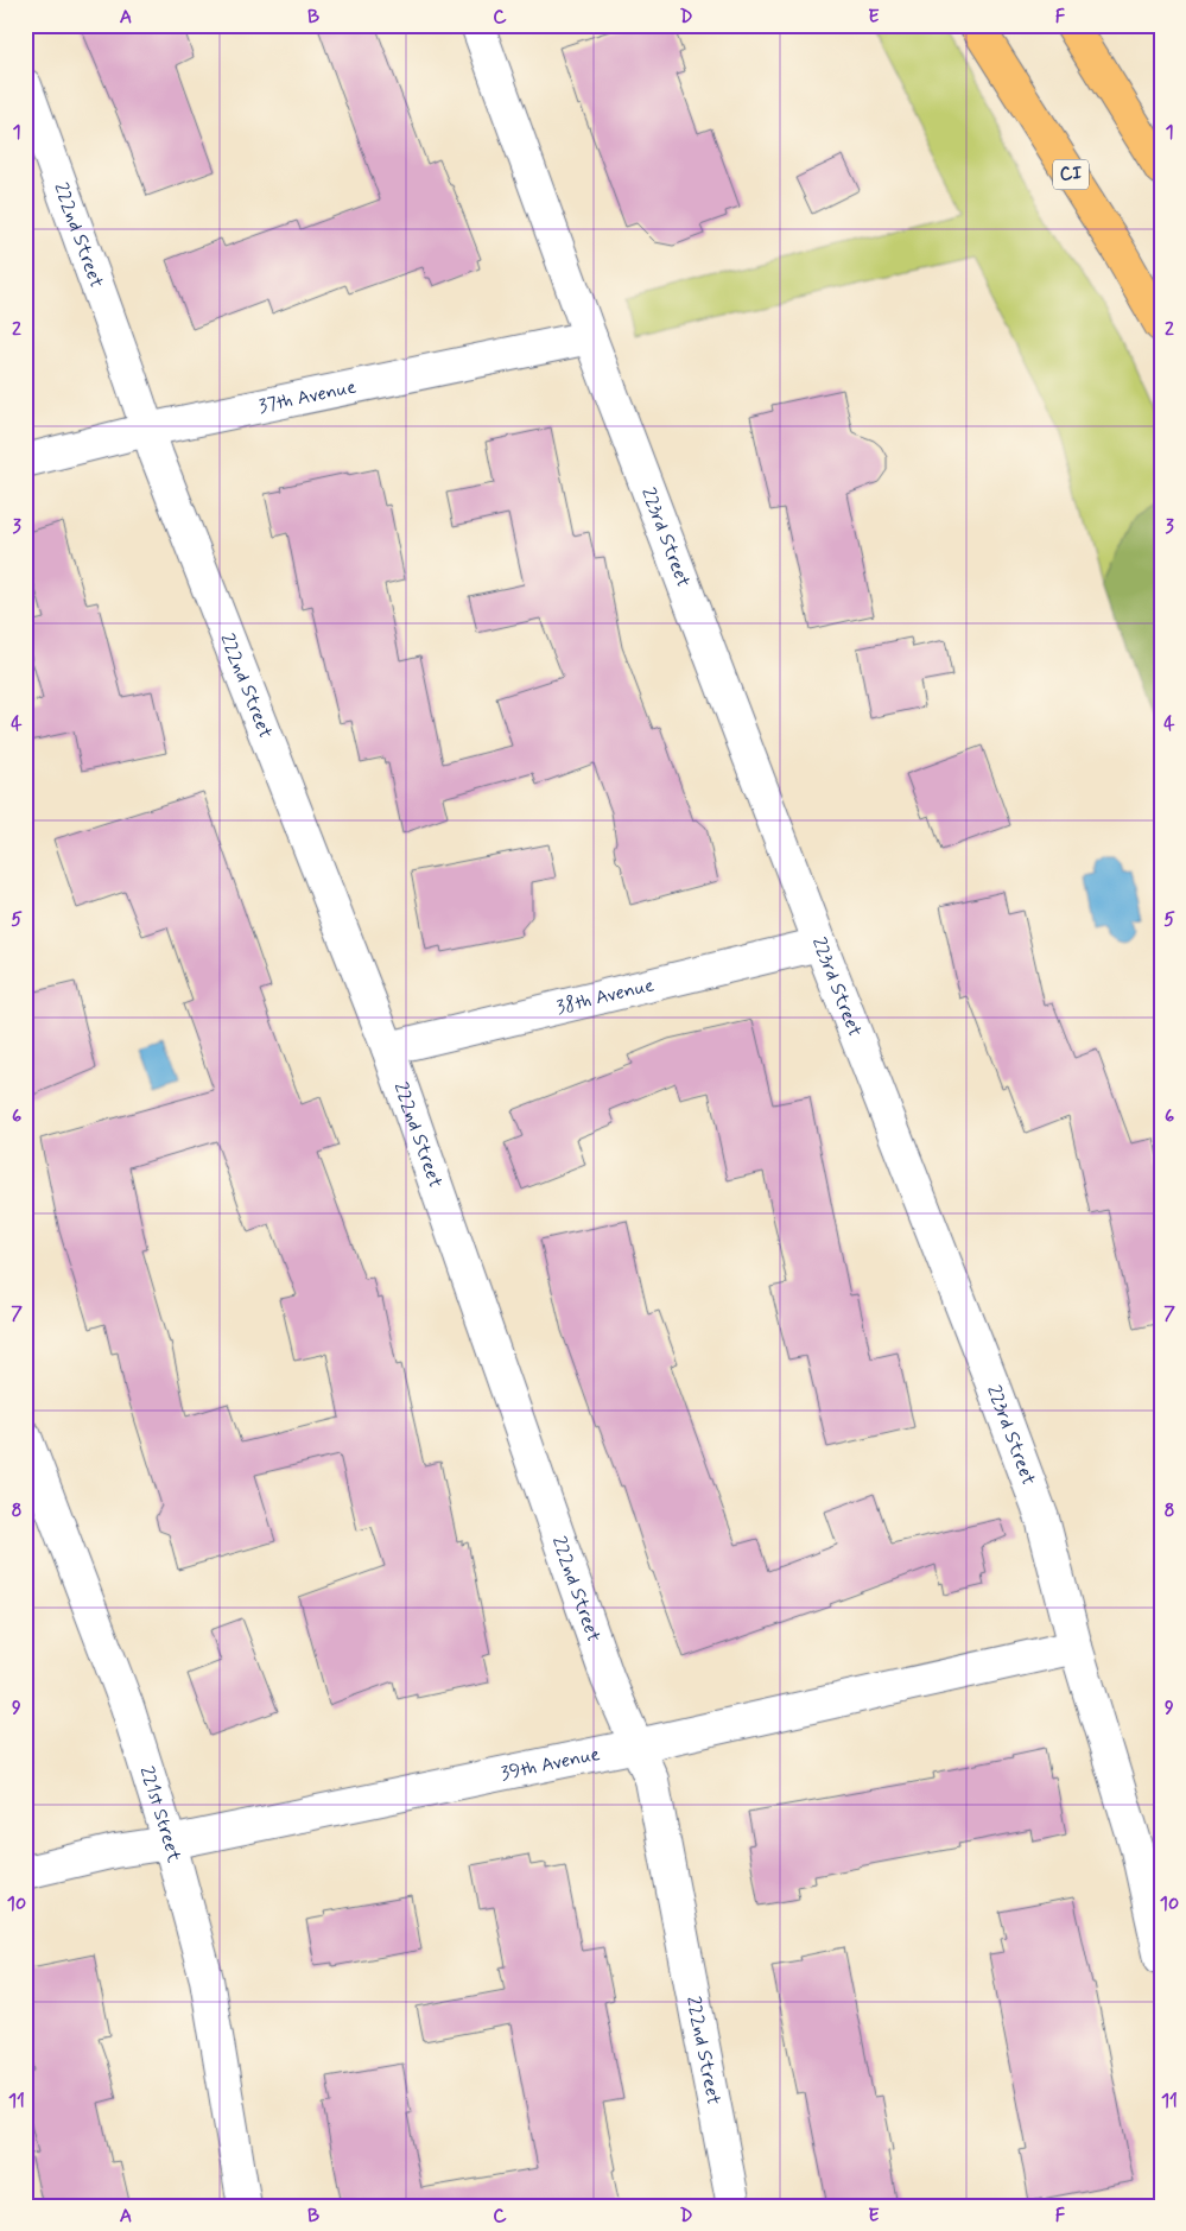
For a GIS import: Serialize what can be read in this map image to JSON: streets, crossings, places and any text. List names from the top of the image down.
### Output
{
  "streets": {
    "highway": ["CI"],
    "street": [
      "222nd Street",
      "37th Avenue",
      "223rd Street",
      "38th Avenue",
      "39th Avenue",
      "221st Street"
    ]
  },
  "crossings": [
    ["222nd Street", "37th Avenue"],
    ["222nd Street", "38th Avenue"],
    ["222nd Street", "39th Avenue"],
    ["37th Avenue", "223rd Street"],
    ["223rd Street", "38th Avenue"],
    ["223rd Street", "39th Avenue"],
    ["39th Avenue", "221st Street"]
  ],
  "grid": {
    "columns": [
      "A",
      "B",
      "C",
      "D",
      "E",
      "F"
    ],
    "rows": [
      "1",
      "2",
      "3",
      "4",
      "5",
      "6",
      "7",
      "8",
      "9",
      "10",
      "11"
    ]
  }
}
